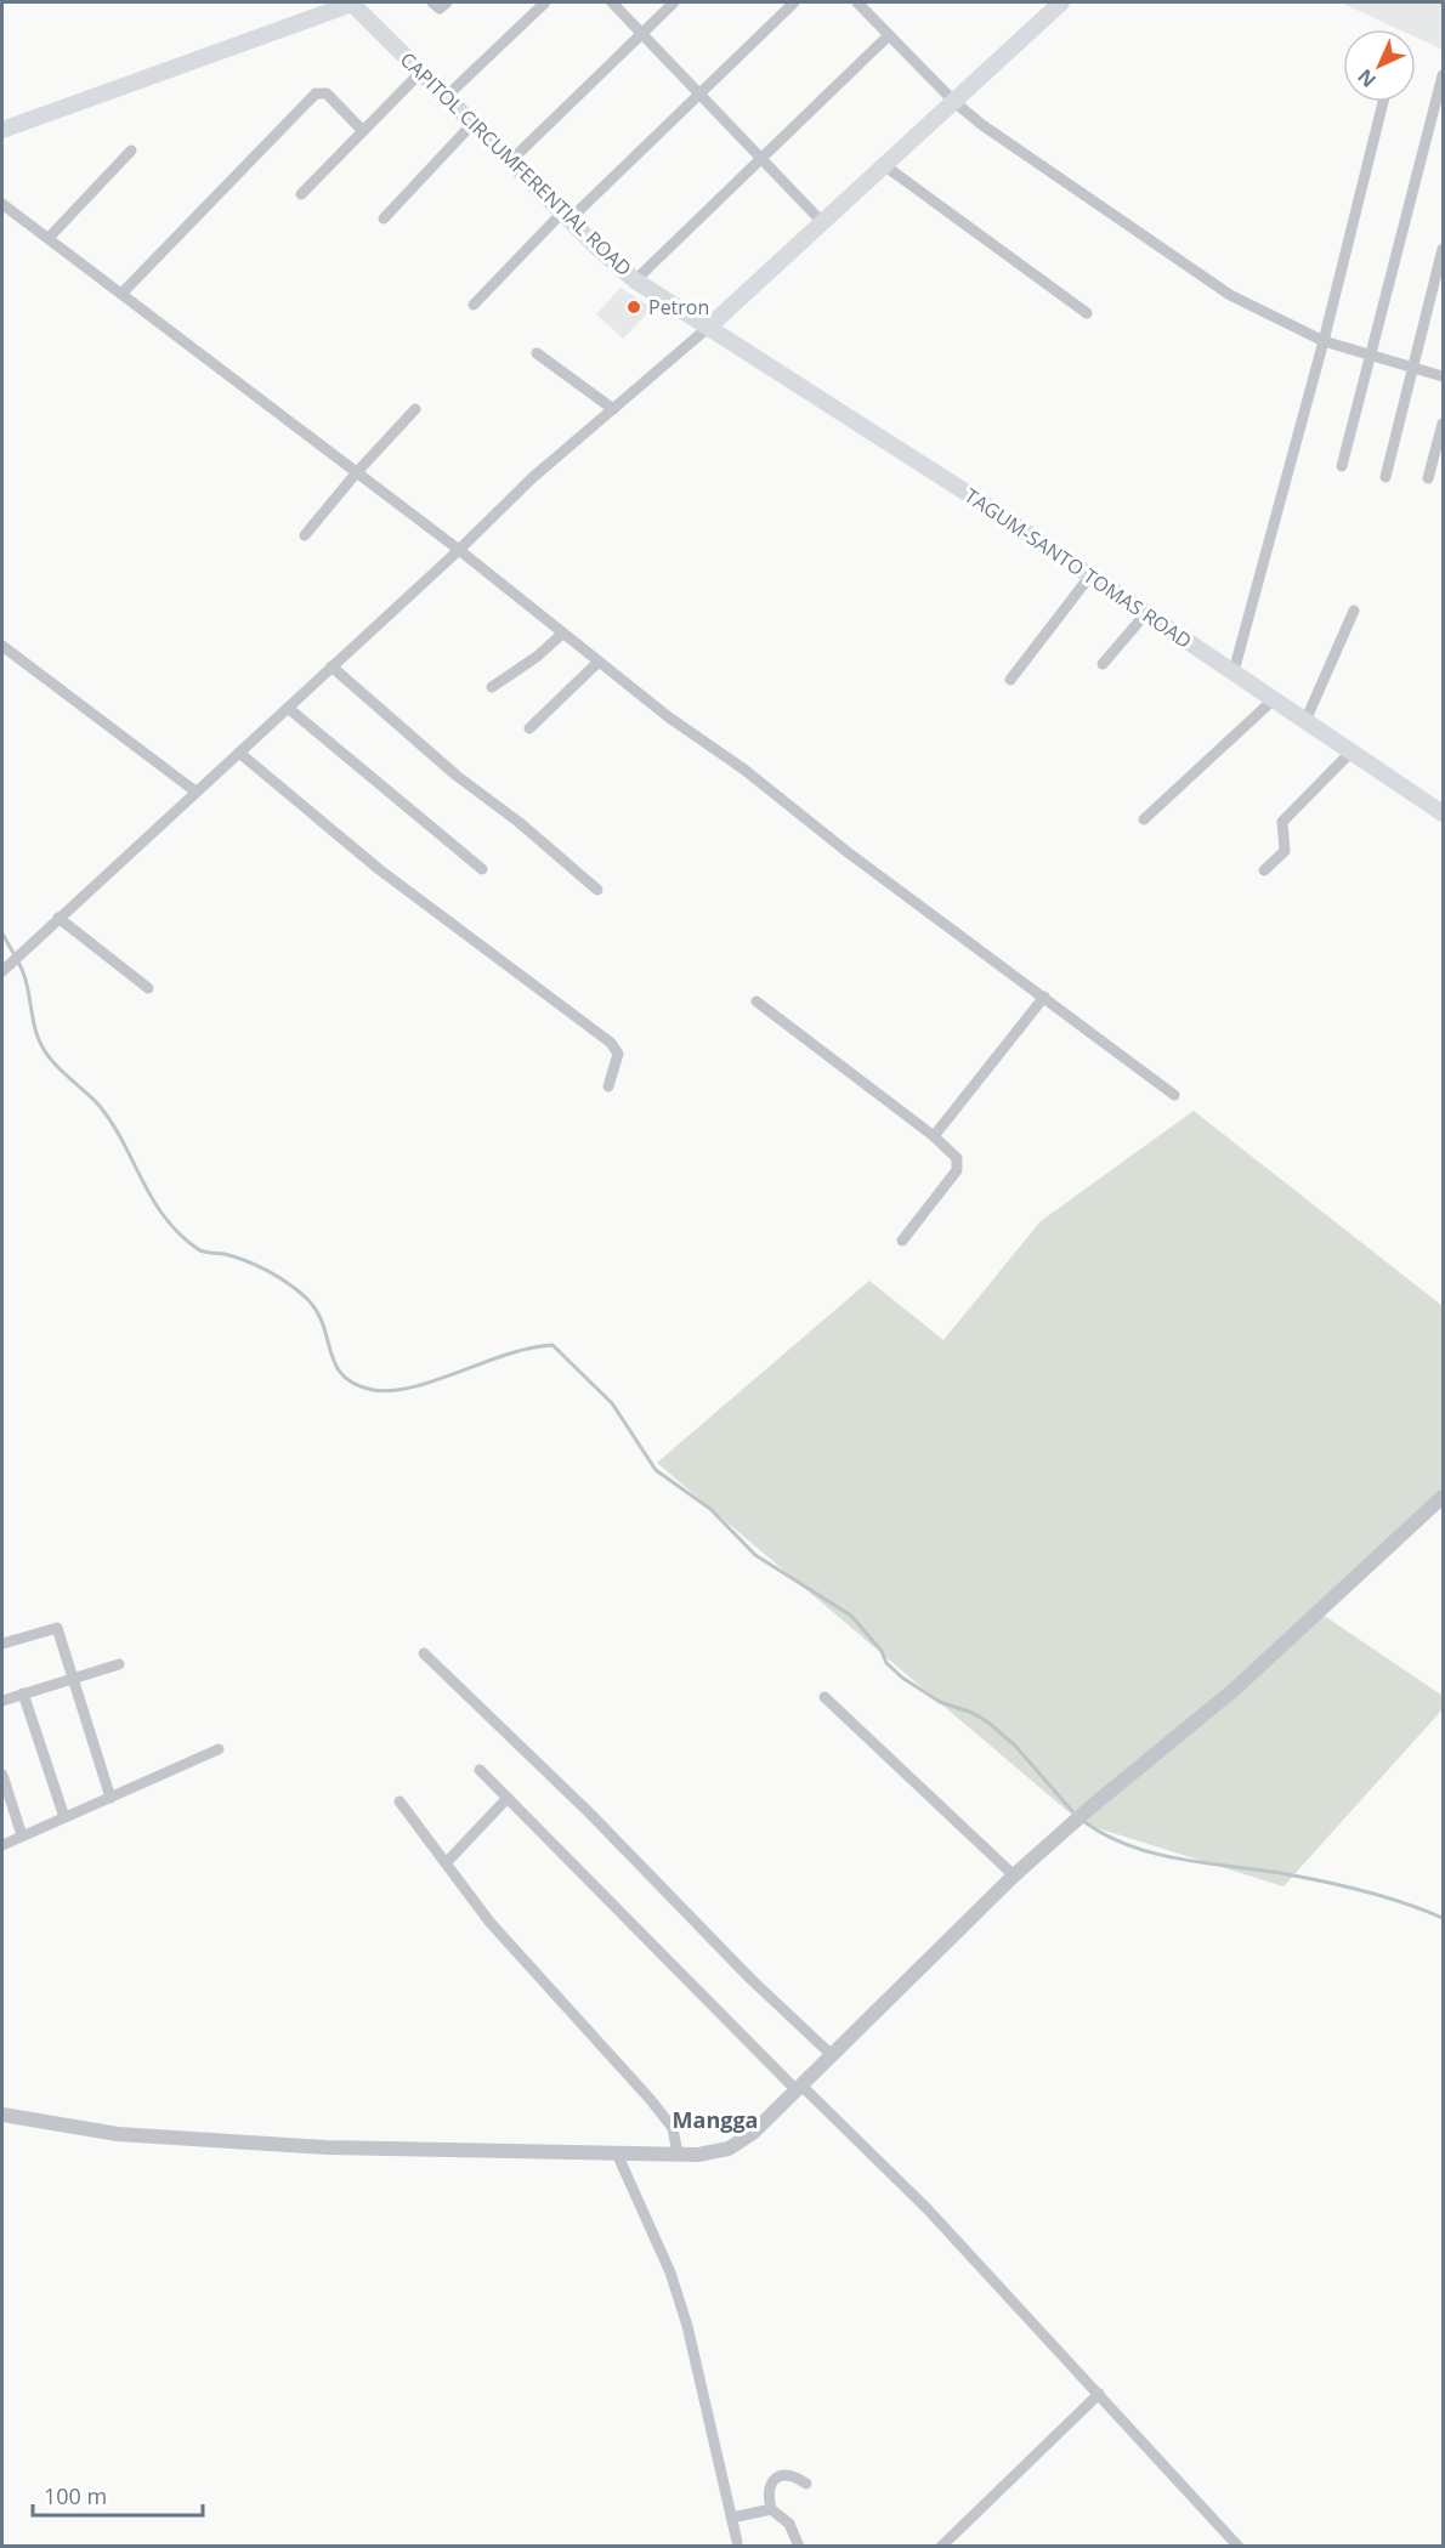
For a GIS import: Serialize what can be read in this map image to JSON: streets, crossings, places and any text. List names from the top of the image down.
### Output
{
  "streets": {
    "main road": ["CAPITOL CIRCUMFERENTIAL ROAD", "TAGUM-SANTO TOMAS ROAD"]
  },
  "crossings": [
    ["CAPITOL CIRCUMFERENTIAL ROAD", "TAGUM-SANTO TOMAS ROAD"]
  ],
  "districts": ["Mangga"],
  "places": ["Petron"],
  "scale_bar": "100 m",
  "north": "bottom left"
}
